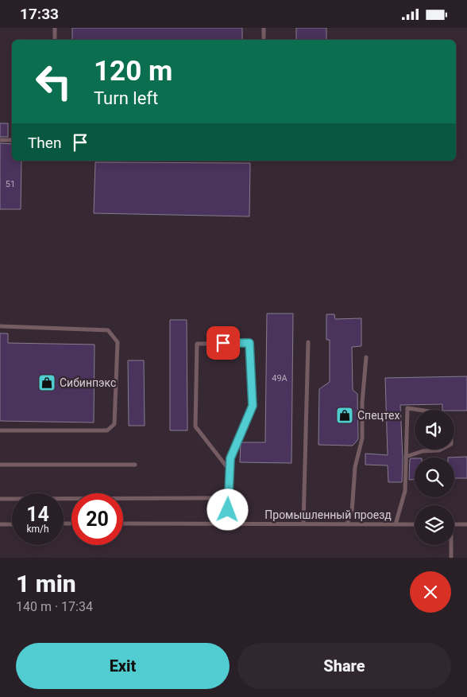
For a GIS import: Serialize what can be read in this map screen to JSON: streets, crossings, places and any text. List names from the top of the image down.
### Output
{
  "streets": {
    "lane": ["Промышленный проезд"]
  },
  "places": {
    "shop": ["Сибинпэкс", "Спецтех"]
  },
  "house_numbers": ["51", "49А"],
  "page": {
    "status": "17:33",
    "turn": ["120 m", "Turn left"],
    "then": "Then",
    "speed": "14 km/h",
    "limit": "20",
    "heading": ["1 min", "140 m · 17:34"],
    "buttons": ["Exit", "Share"]
  }
}
